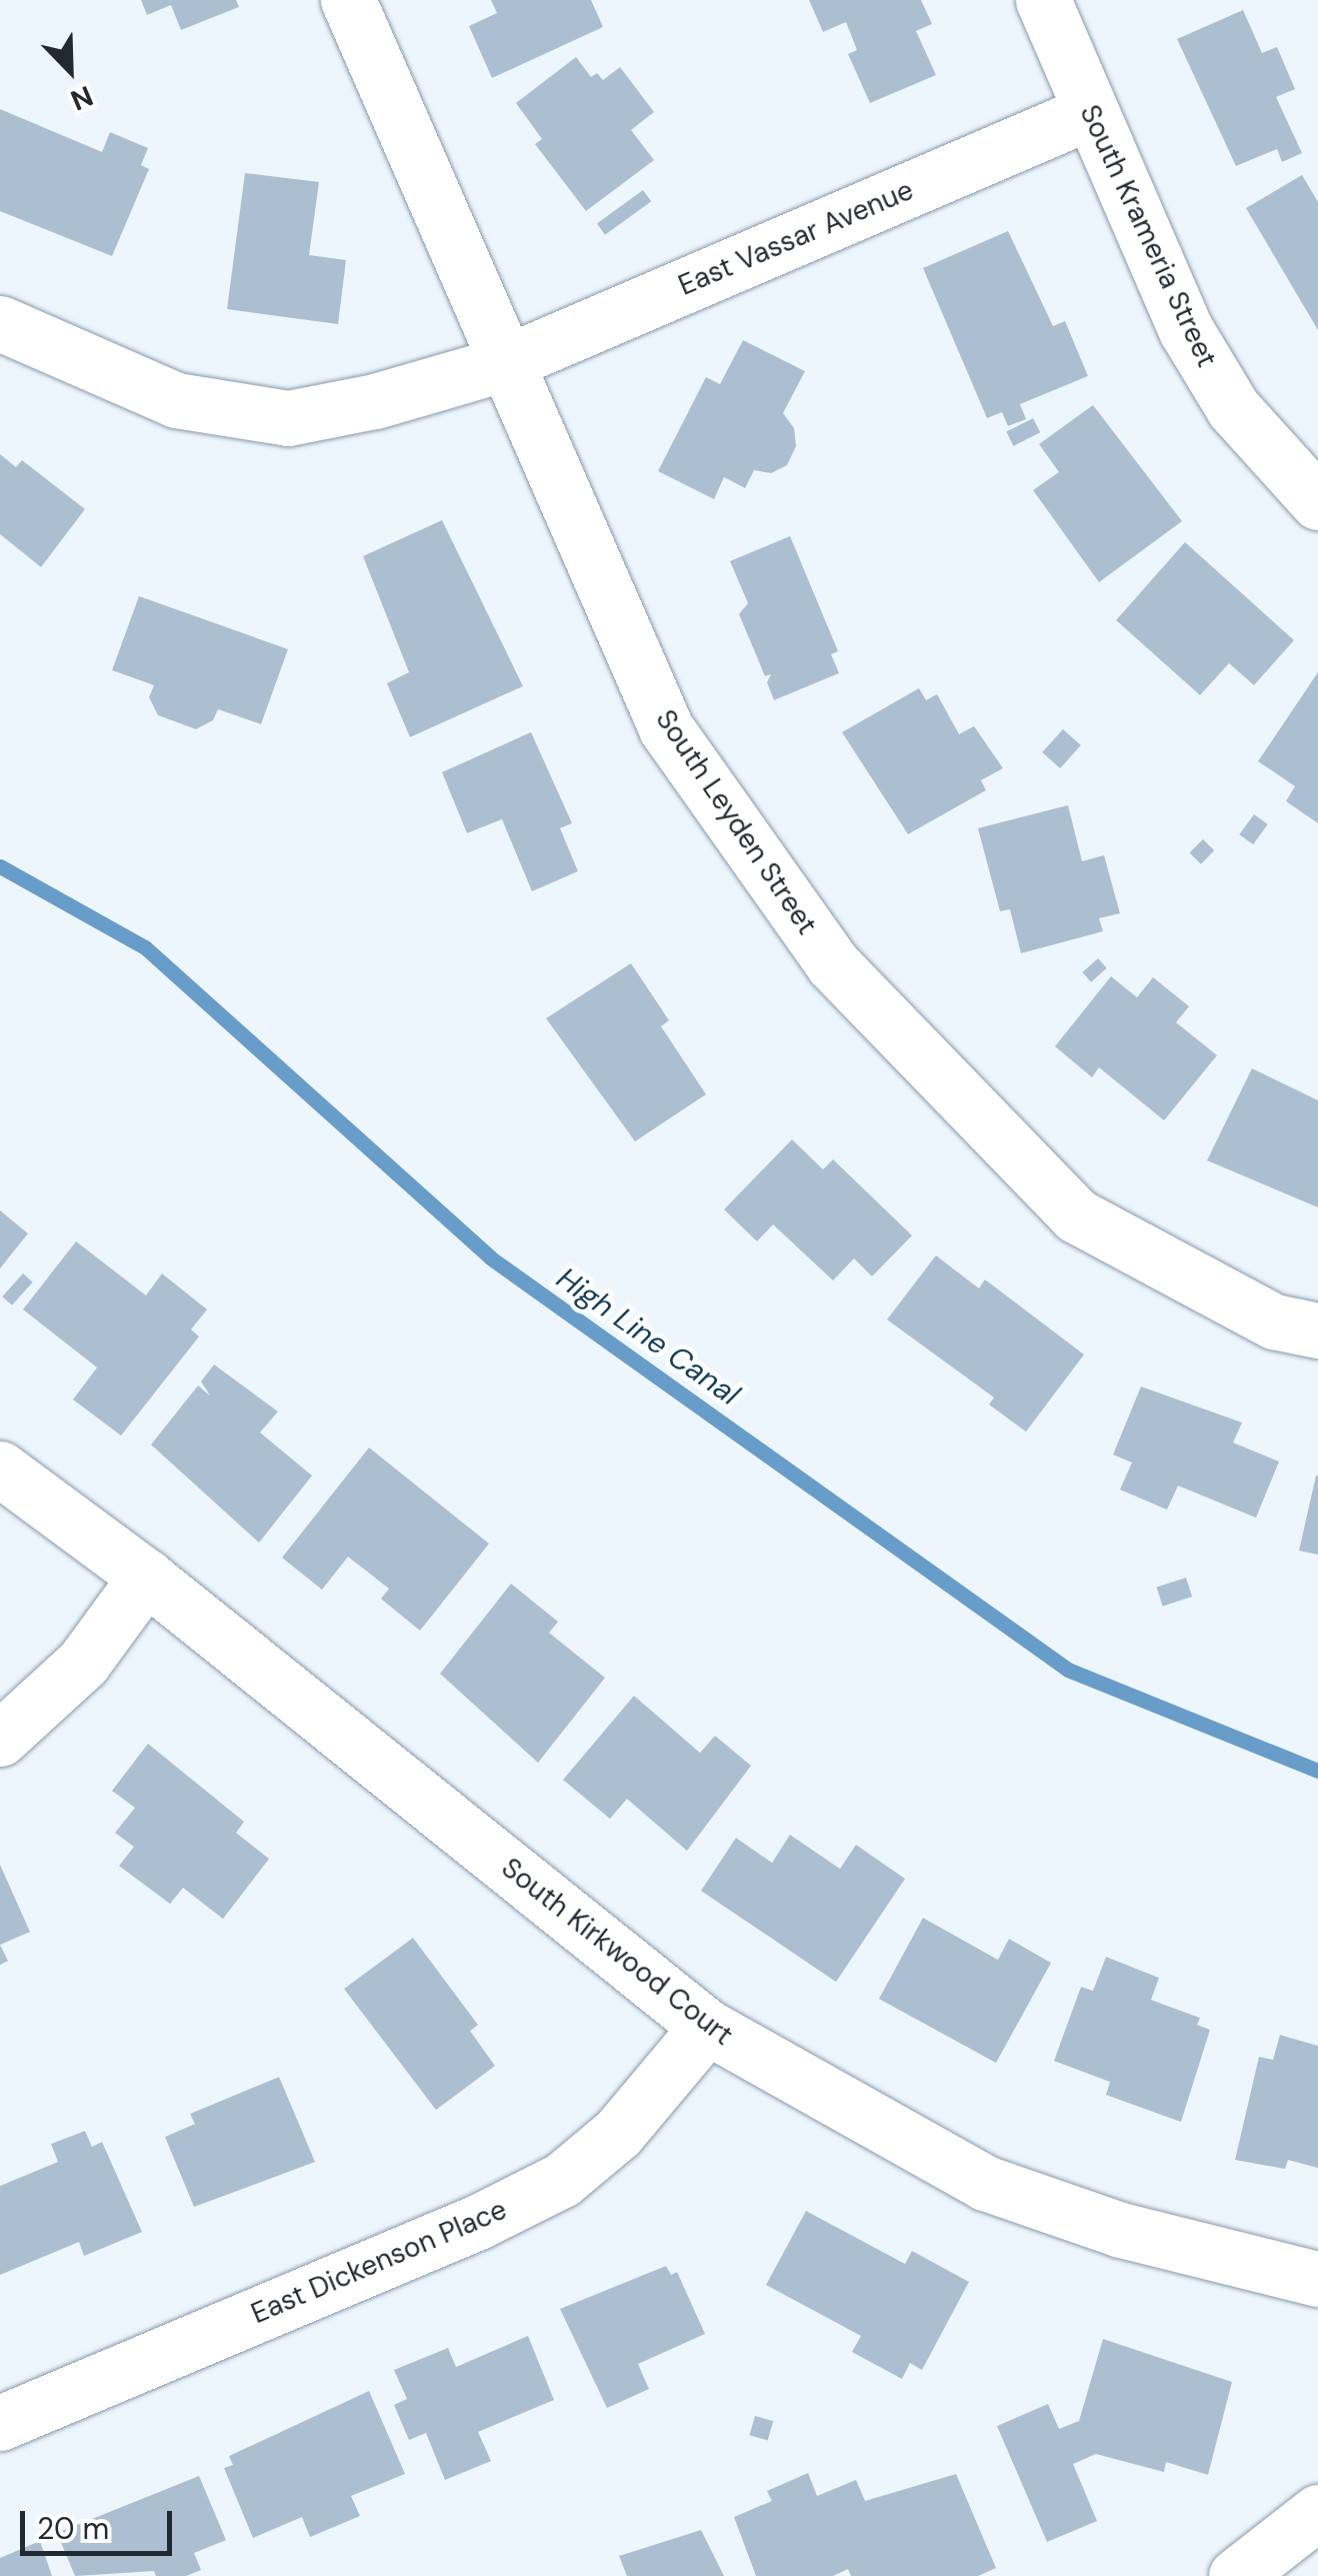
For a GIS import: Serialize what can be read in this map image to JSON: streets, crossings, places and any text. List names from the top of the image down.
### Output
{
  "streets": {
    "street": [
      "South Krameria Street",
      "East Vassar Avenue",
      "South Leyden Street",
      "South Kirkwood Court",
      "East Dickenson Place"
    ]
  },
  "crossings": [
    ["South Krameria Street", "East Vassar Avenue"],
    ["East Vassar Avenue", "South Leyden Street"],
    ["South Kirkwood Court", "East Dickenson Place"]
  ],
  "water": ["High Line Canal"],
  "scale_bar": "20 m",
  "north": "bottom right"
}
